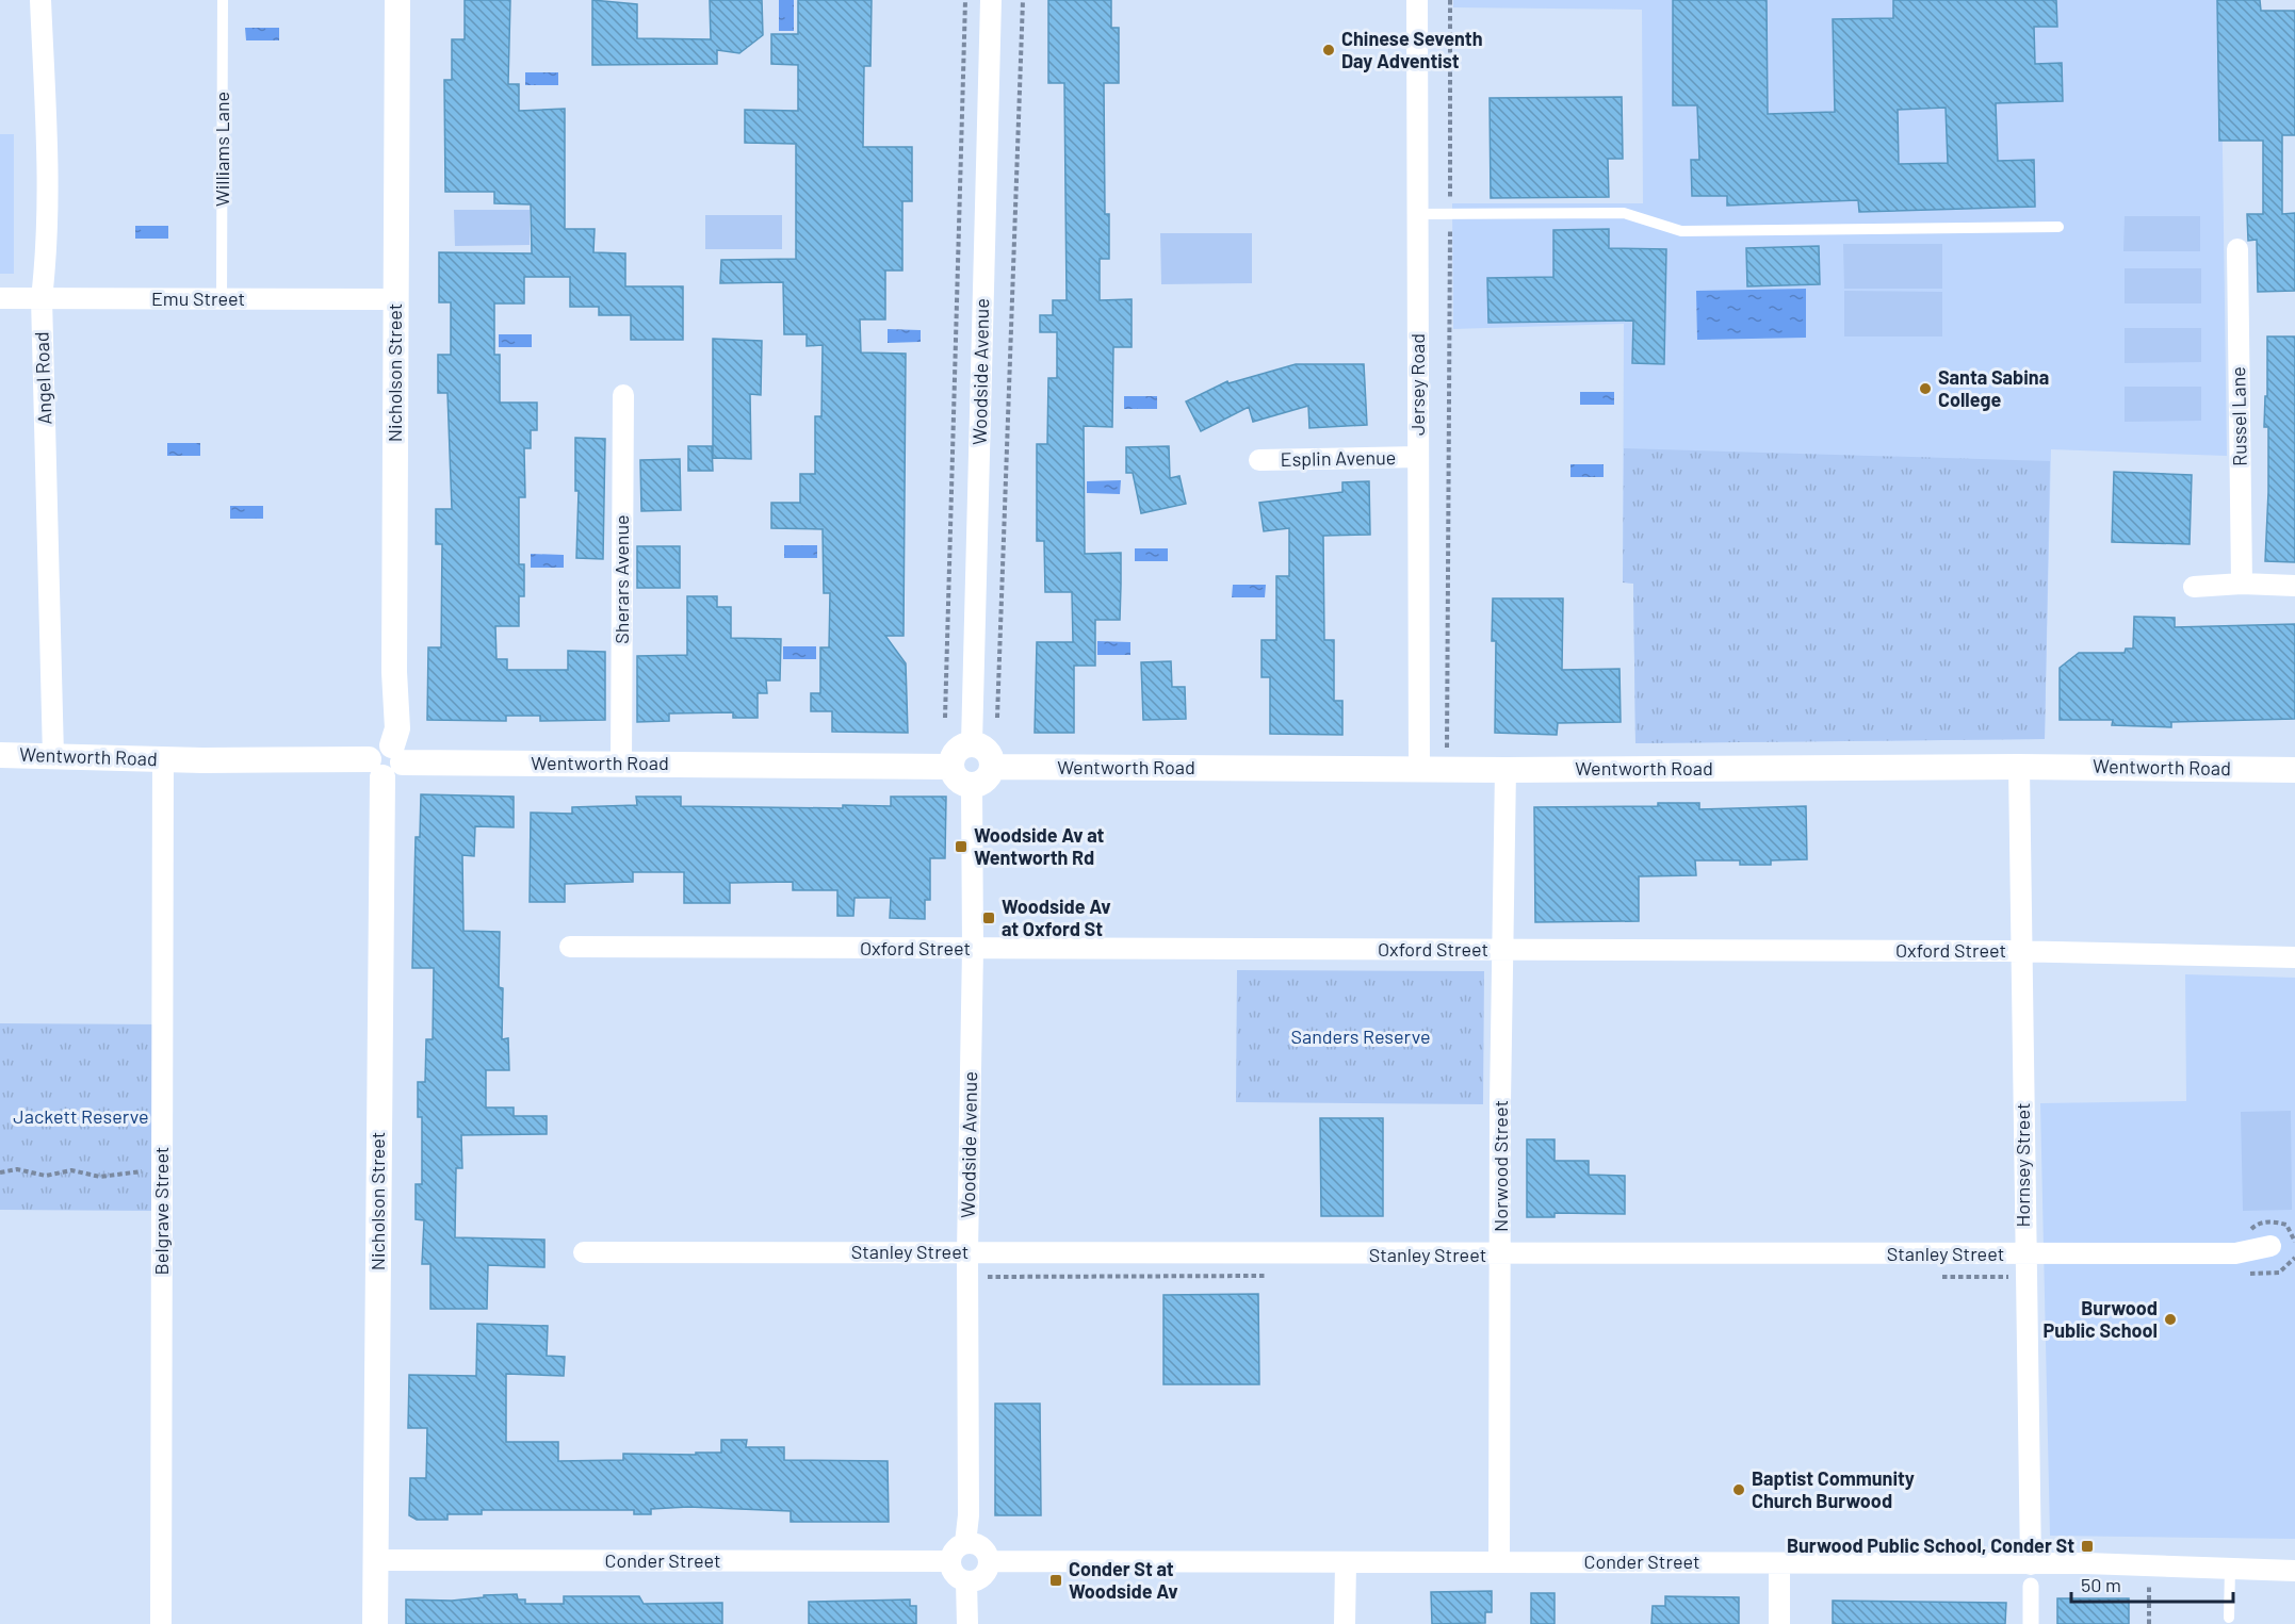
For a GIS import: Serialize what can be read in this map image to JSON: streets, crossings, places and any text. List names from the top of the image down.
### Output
{
  "streets": {
    "street": [
      "Emu Street",
      "Woodside Avenue",
      "Nicholson Street",
      "Angel Road",
      "Jersey Road",
      "Russel Lane",
      "Esplin Avenue",
      "Sherars Avenue",
      "Wentworth Road",
      "Oxford Street",
      "Hornsey Street",
      "Norwood Street",
      "Belgrave Street",
      "Stanley Street",
      "Conder Street"
    ],
    "lane": ["Williams Lane"]
  },
  "crossings": [
    ["Williams Lane", "Emu Street"],
    ["Emu Street", "Nicholson Street"],
    ["Emu Street", "Angel Road"],
    ["Woodside Avenue", "Wentworth Road"],
    ["Woodside Avenue", "Oxford Street"],
    ["Woodside Avenue", "Stanley Street"],
    ["Woodside Avenue", "Conder Street"],
    ["Nicholson Street", "Wentworth Road"],
    ["Nicholson Street", "Conder Street"],
    ["Angel Road", "Wentworth Road"],
    ["Jersey Road", "Esplin Avenue"],
    ["Jersey Road", "Wentworth Road"],
    ["Sherars Avenue", "Wentworth Road"],
    ["Wentworth Road", "Hornsey Street"],
    ["Wentworth Road", "Norwood Street"],
    ["Wentworth Road", "Belgrave Street"],
    ["Oxford Street", "Hornsey Street"],
    ["Oxford Street", "Norwood Street"],
    ["Hornsey Street", "Stanley Street"],
    ["Hornsey Street", "Conder Street"],
    ["Norwood Street", "Stanley Street"],
    ["Norwood Street", "Conder Street"]
  ],
  "parks": ["Sanders Reserve", "Jackett Reserve"],
  "places": {
    "other": [
      "Chinese Seventh Day Adventist",
      "Santa Sabina College",
      "Burwood Public School",
      "Baptist Community Church Burwood"
    ],
    "transit": [
      "Woodside Av at Wentworth Rd",
      "Woodside Av at Oxford St",
      "Burwood Public School, Conder St",
      "Conder St at Woodside Av"
    ]
  },
  "scale_bar": "50 m"
}
